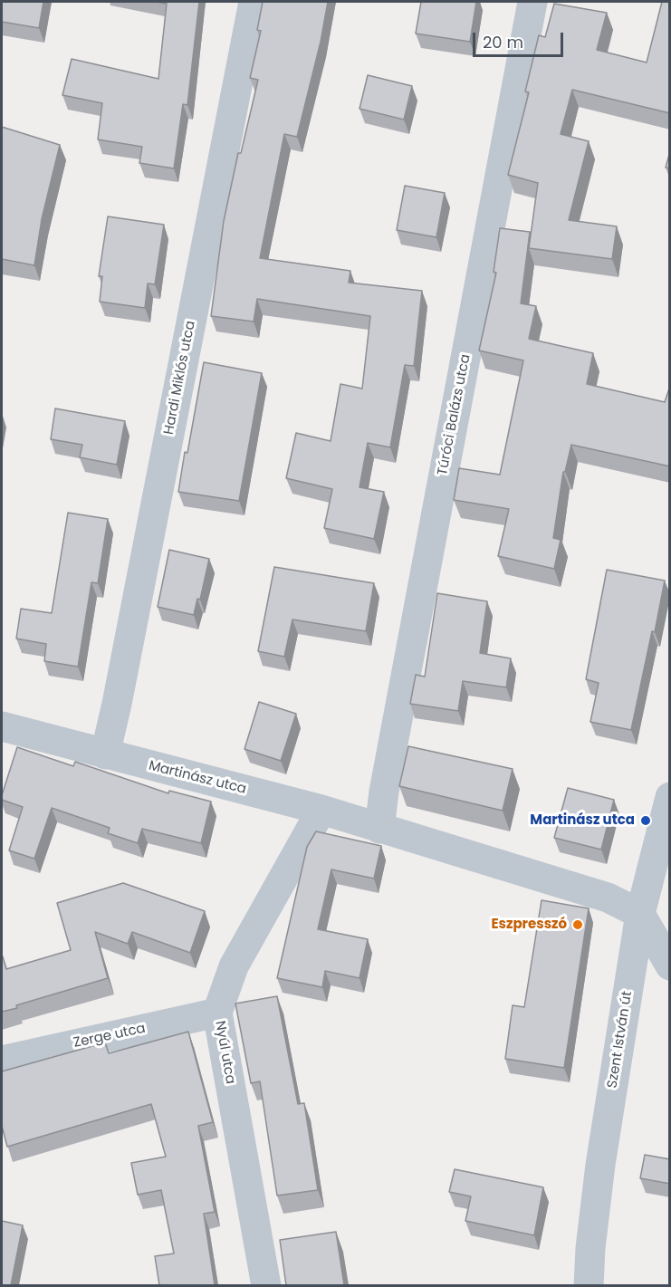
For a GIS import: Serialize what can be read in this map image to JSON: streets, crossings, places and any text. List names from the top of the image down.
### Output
{
  "streets": {
    "street": [
      "Hardi Miklós utca",
      "Túróci Balázs utca",
      "Martinász utca",
      "Zerge utca",
      "Szent István út",
      "Nyúl utca"
    ]
  },
  "crossings": [
    ["Hardi Miklós utca", "Martinász utca"],
    ["Túróci Balázs utca", "Martinász utca"],
    ["Martinász utca", "Szent István út"],
    ["Martinász utca", "Nyúl utca"],
    ["Zerge utca", "Nyúl utca"]
  ],
  "places": ["Martinász utca", "Eszpresszó"],
  "scale_bar": "20 m"
}
